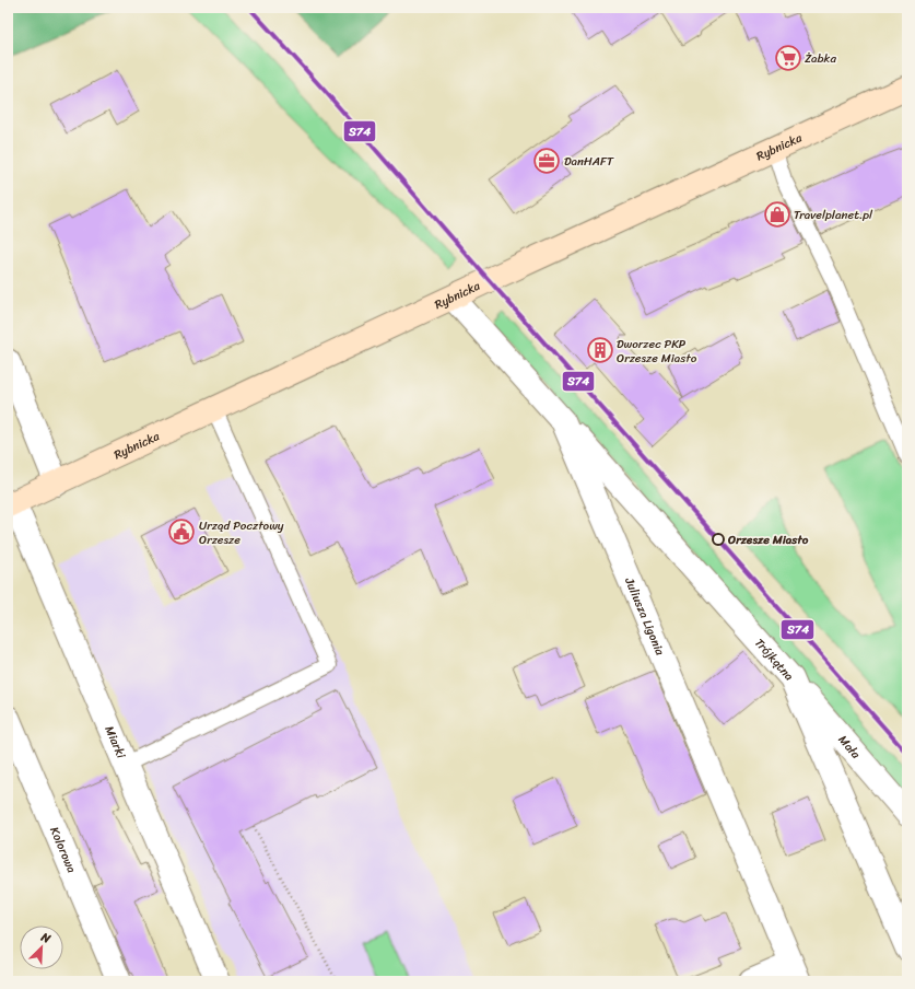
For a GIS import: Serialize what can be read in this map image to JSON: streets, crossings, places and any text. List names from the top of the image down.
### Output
{
  "streets": {
    "main road": ["Rybnicka"],
    "street": [
      "Juliusza Ligonia",
      "Trójkątna",
      "Miarki",
      "Mała",
      "Kolorowa"
    ]
  },
  "crossings": [
    ["Rybnicka", "Juliusza Ligonia"],
    ["Rybnicka", "Miarki"],
    ["Juliusza Ligonia", "Trójkątna"],
    ["Trójkątna", "Mała"]
  ],
  "places": {
    "supermarket": ["Żabka"],
    "office": ["DanHAFT"],
    "shop": ["Travelplanet.pl"],
    "building": ["Dworzec PKP Orzesze Miasto"],
    "public building": ["Urząd Pocztowy Orzesze"],
    "other": ["Orzesze Miasto"]
  },
  "lines": ["transit line S74"],
  "north": "top right"
}
